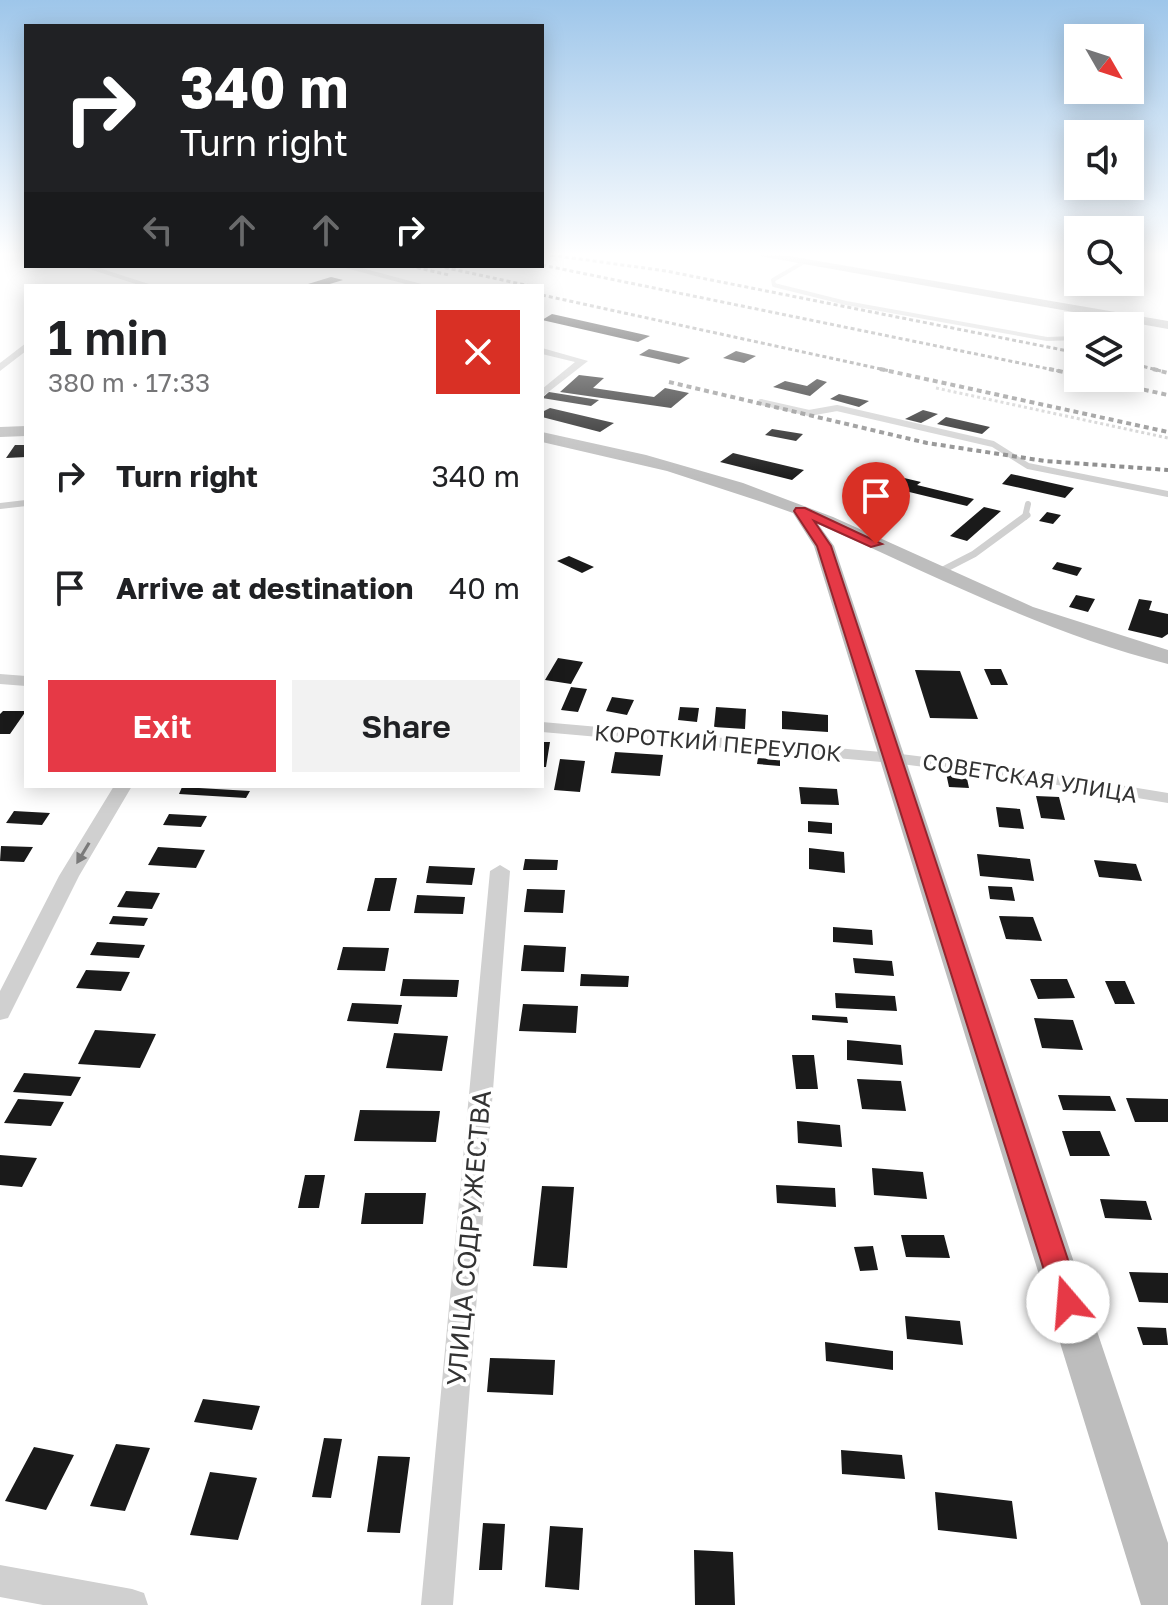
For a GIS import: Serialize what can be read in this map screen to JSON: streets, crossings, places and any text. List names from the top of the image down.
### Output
{
  "streets": {
    "street": ["КОРОТКИЙ ПЕРЕУЛОК", "СОВЕТСКАЯ УЛИЦА", "УЛИЦА СОДРУЖЕСТВА"]
  },
  "crossings": [
    ["КОРОТКИЙ ПЕРЕУЛОК", "СОВЕТСКАЯ УЛИЦА"]
  ],
  "north": "bottom right",
  "page": {
    "turn": ["340 m", "Turn right"],
    "heading": ["1 min", "380 m · 17:33"],
    "list": [
      {
        "name": "Turn right",
        "value": "340 m"
      },
      {
        "name": "Arrive at destination",
        "value": "40 m"
      }
    ],
    "buttons": ["Exit", "Share"]
  }
}
